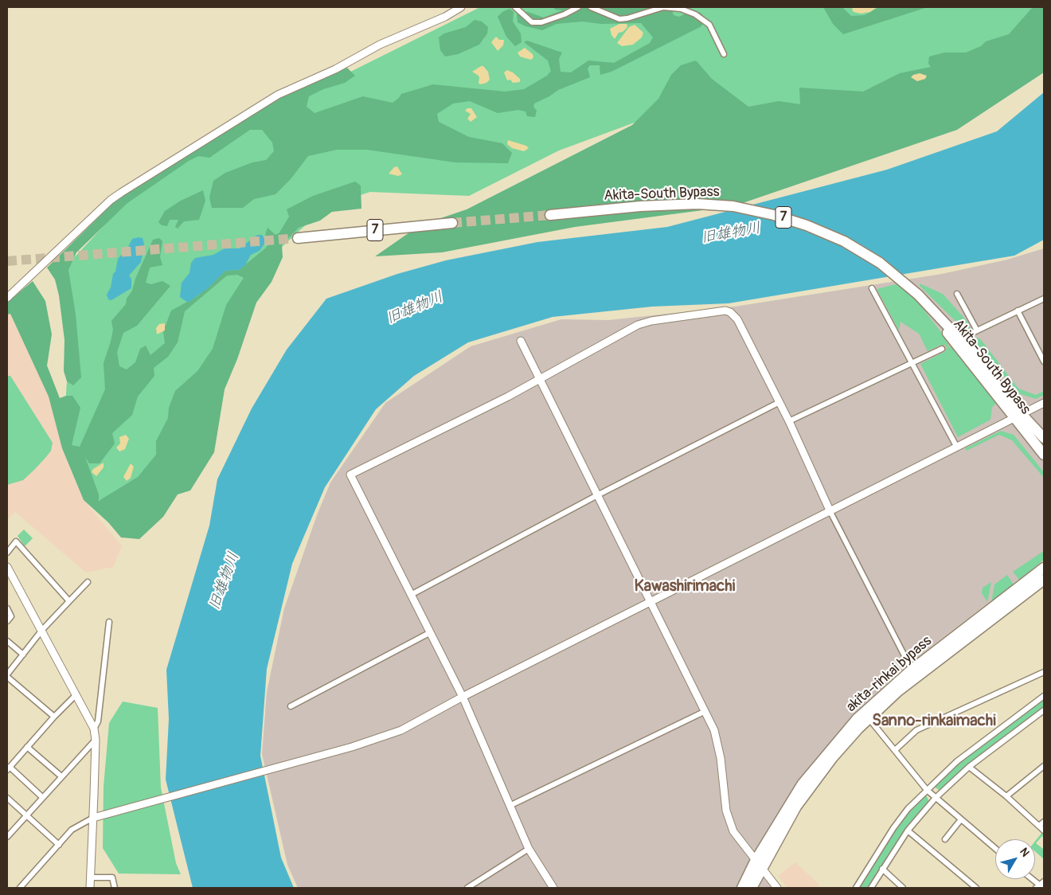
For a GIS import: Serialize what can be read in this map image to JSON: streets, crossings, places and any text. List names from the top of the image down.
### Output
{
  "streets": {
    "highway": ["Akita-South Bypass", "7", "akita-rinkai bypass"]
  },
  "districts": ["Kawashirimachi", "Sanno-rinkaimachi"],
  "water": ["旧雄物川"],
  "north": "top right"
}
